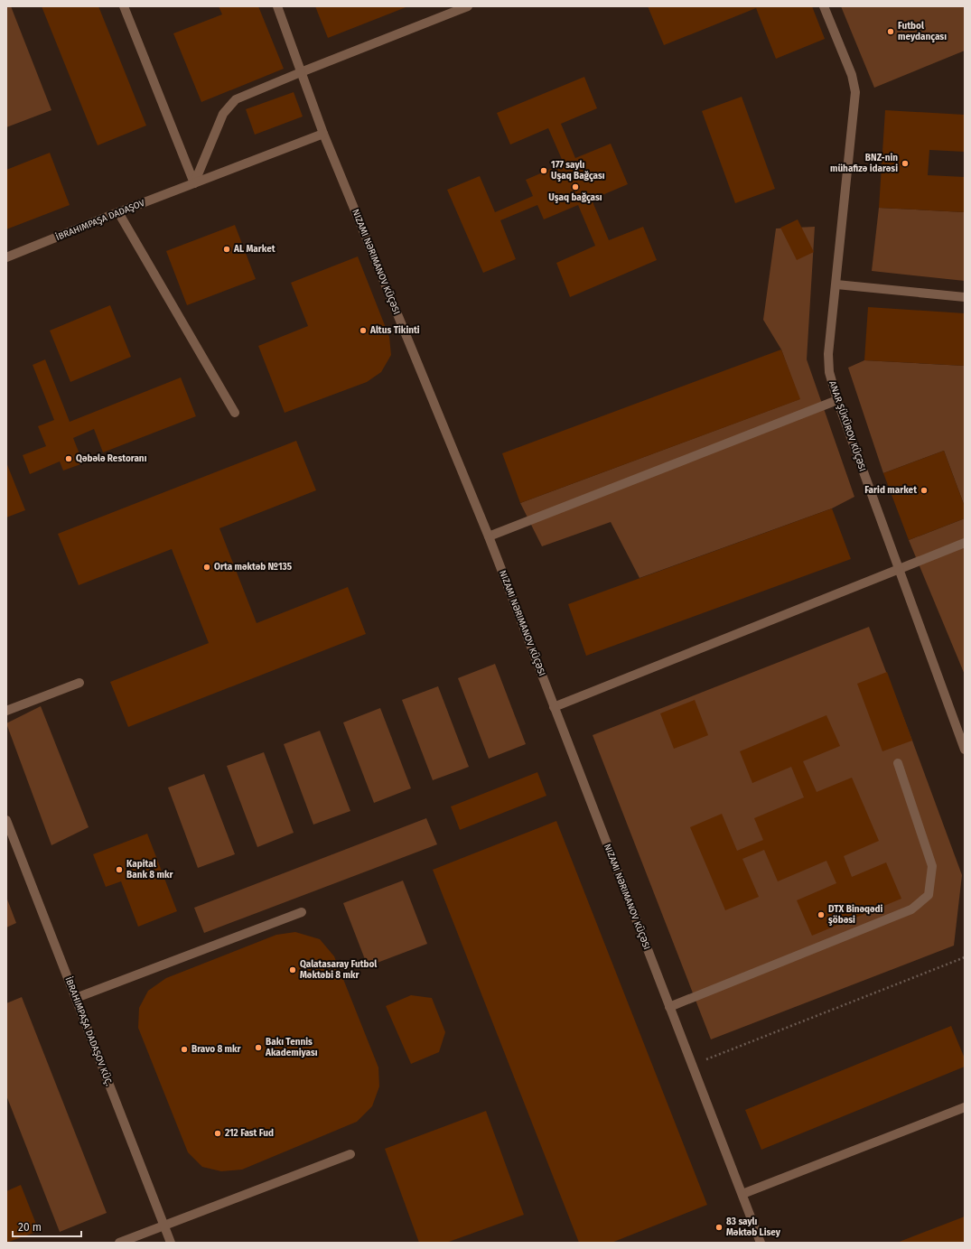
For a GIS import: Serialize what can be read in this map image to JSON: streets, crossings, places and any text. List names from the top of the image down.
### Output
{
  "streets": {
    "street": [
      "İBRAHIMPAŞA DADAŞOV",
      "NIZAMI NƏRIMANOV KÜÇƏSI",
      "ANAR ŞÜKÜROV KÜÇƏSI",
      "İBRAHIMPAŞA DADAŞOV KÜÇ."
    ]
  },
  "crossings": [
    ["İBRAHIMPAŞA DADAŞOV", "NIZAMI NƏRIMANOV KÜÇƏSI"]
  ],
  "places": [
    "Futbol meydançası",
    "BNZ-nin mühafizə idarəsi",
    "177 saylı Uşaq Bağçası",
    "Uşaq bağçası",
    "AL Market",
    "Altus Tikinti",
    "Qəbələ Restoranı",
    "Farid market",
    "Orta məktəb №135",
    "Kapital Bank 8 mkr",
    "DTX Binəqədi şöbəsi",
    "Qalatasaray Futbol Məktəbi 8 mkr",
    "Bakı Tennis Akademiyası",
    "Bravo 8 mkr",
    "212 Fast Fud",
    "83 saylı Məktəb Lisey"
  ],
  "scale_bar": "20 m"
}
